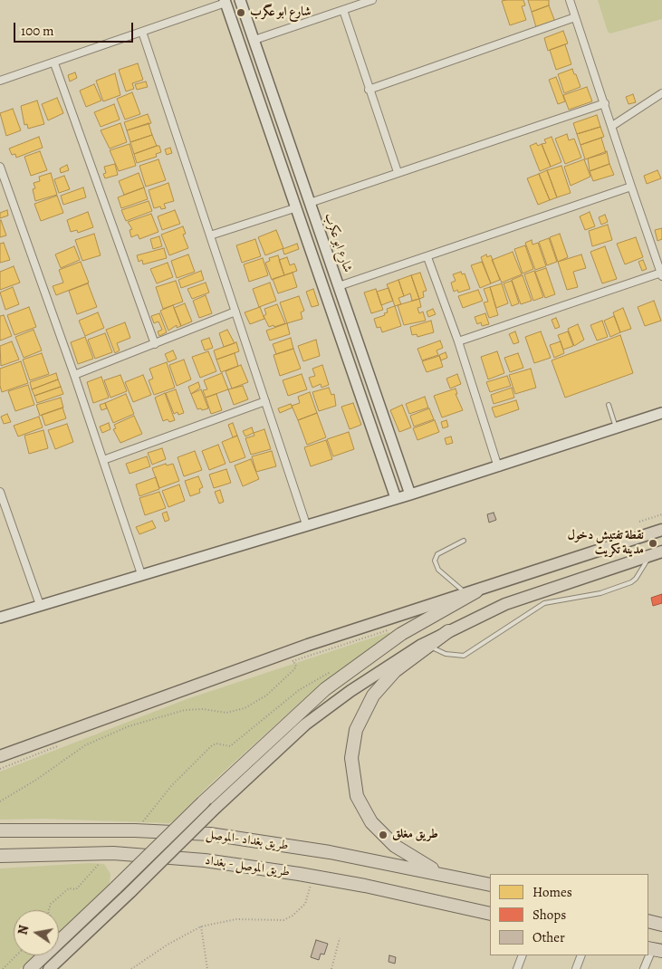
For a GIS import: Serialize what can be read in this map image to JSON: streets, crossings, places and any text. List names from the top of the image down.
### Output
{
  "streets": {
    "highway": ["طريق بغداد -الموصل", "طريق الموصل - بغداد"],
    "street": ["شارع ابو عكرب"]
  },
  "places": ["شارع ابو عگرب", "نقطة تفتيش دخول مدينة تكريت", "طريق مغلق"],
  "legend": ["Homes", "Shops", "Other"],
  "scale_bar": "100 m",
  "north": "left"
}
